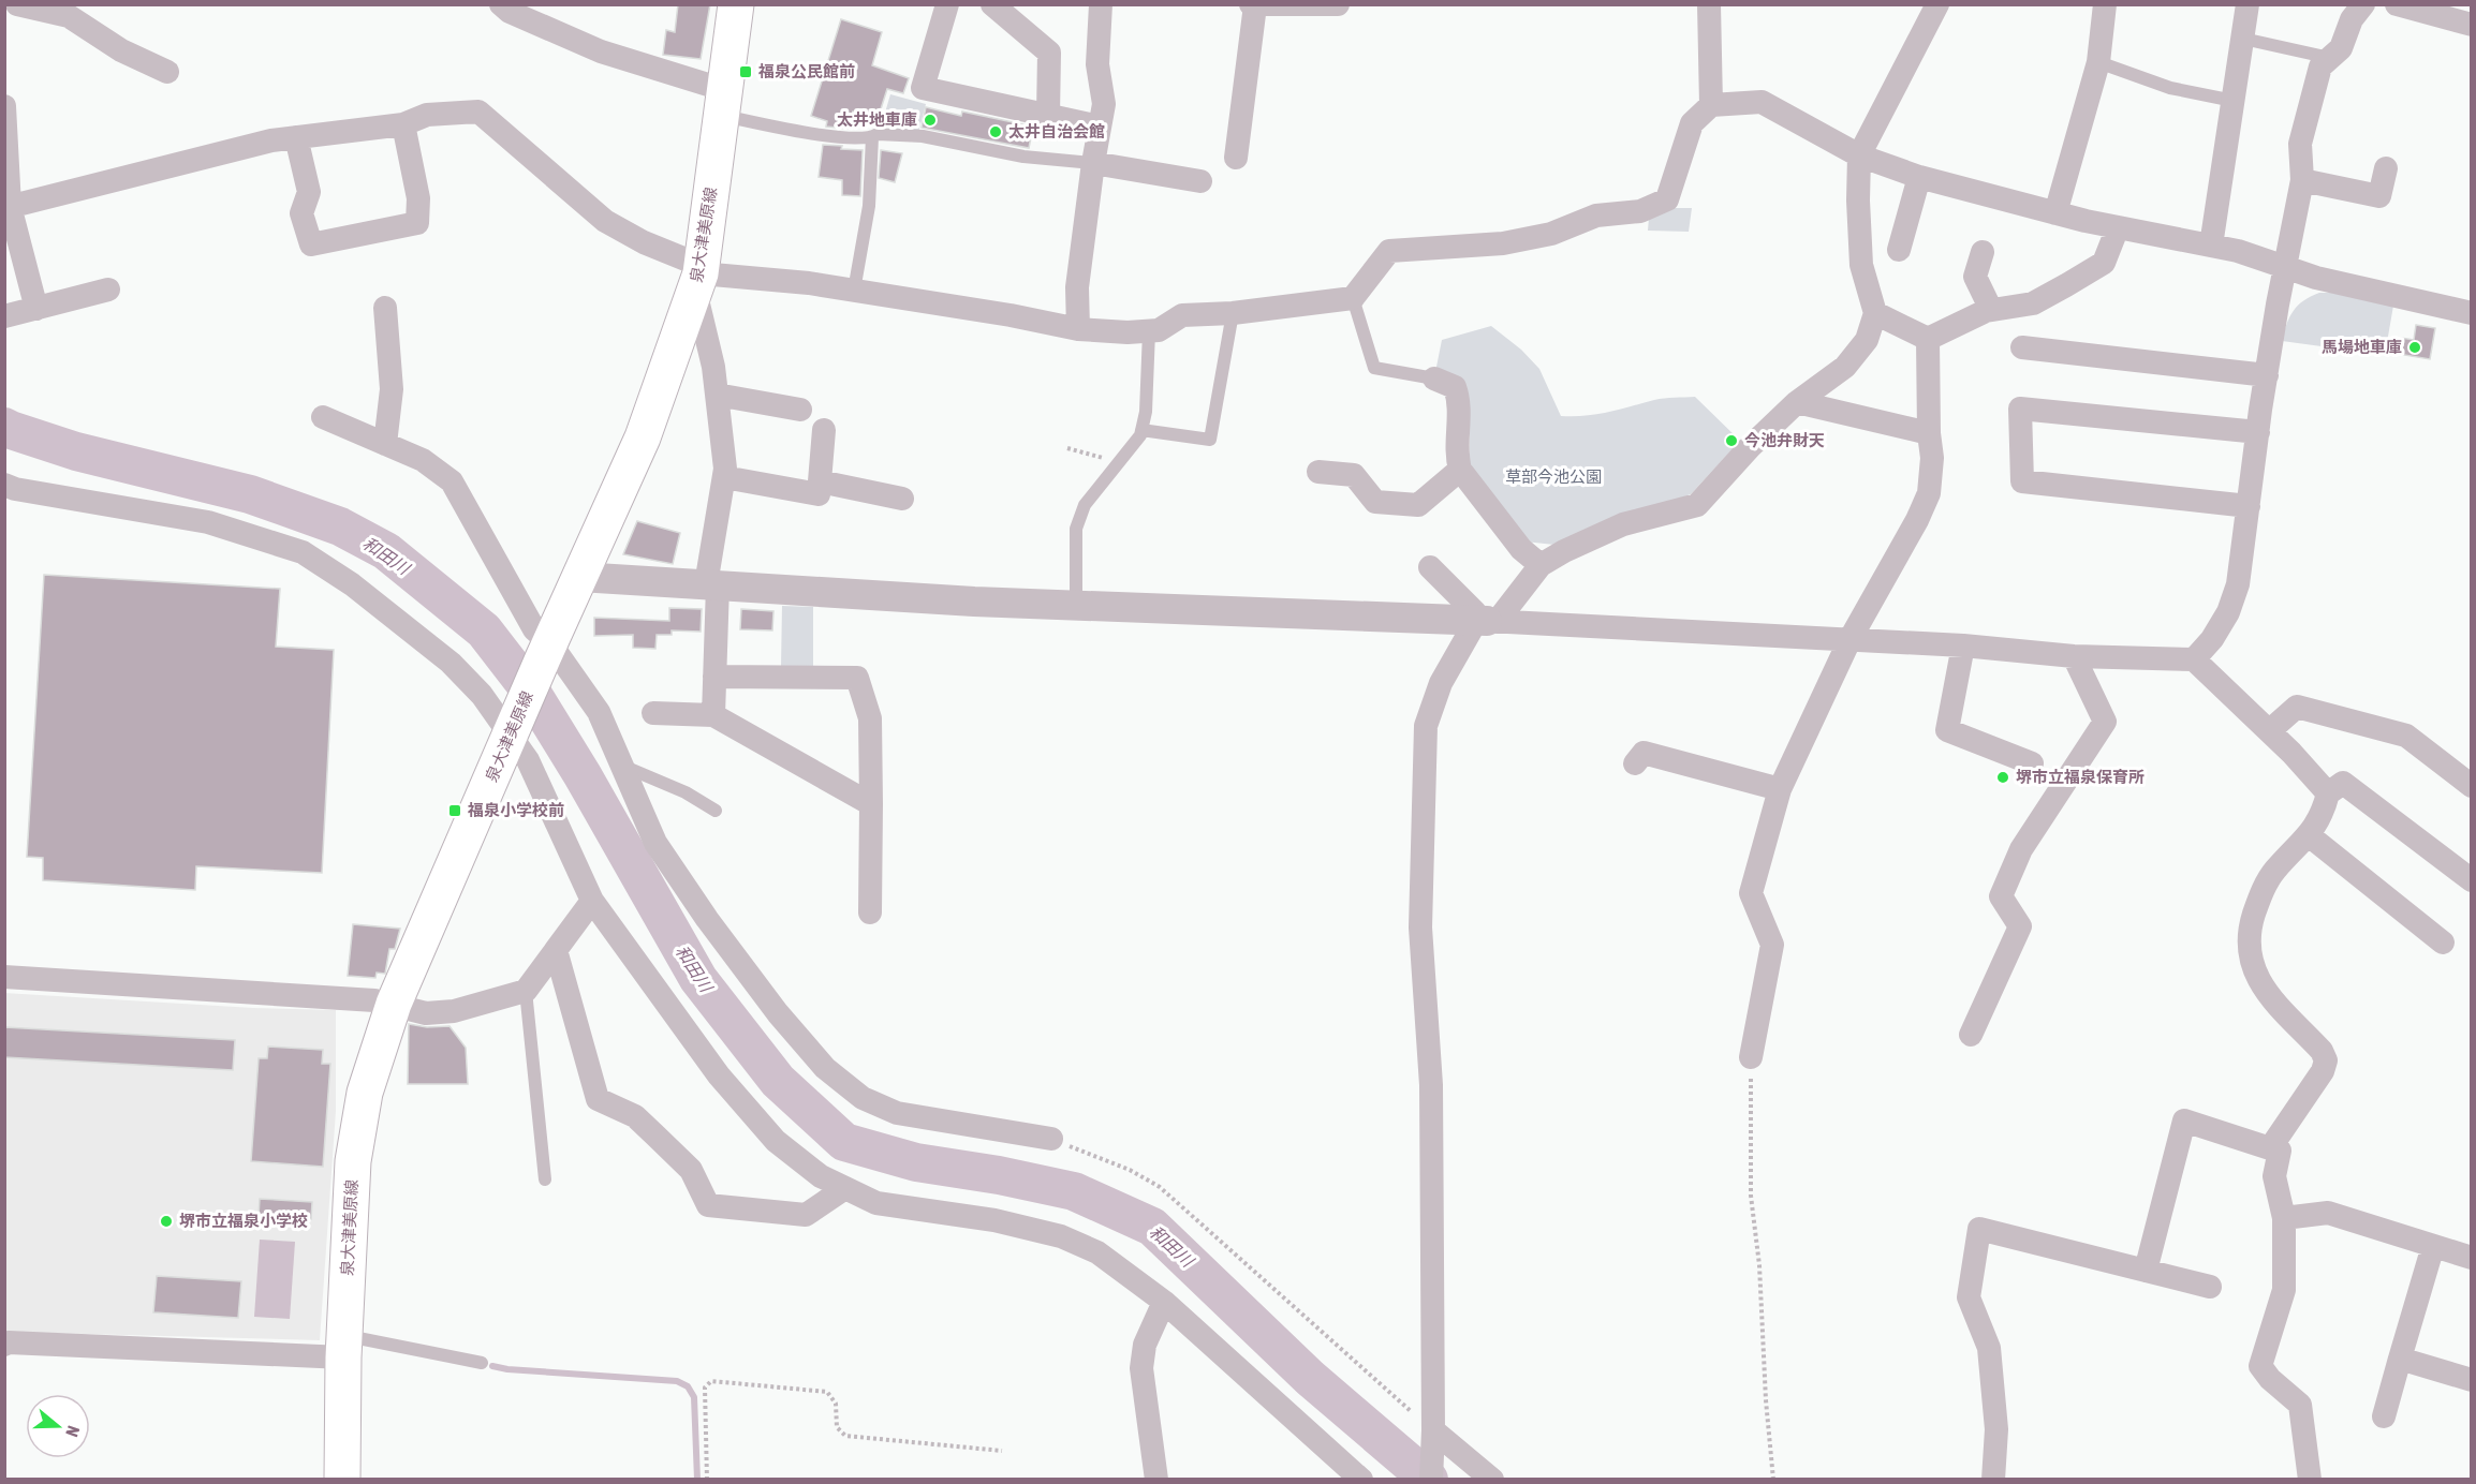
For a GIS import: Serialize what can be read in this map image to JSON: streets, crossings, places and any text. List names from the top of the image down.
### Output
{
  "streets": {
    "main road": ["泉大津美原線"]
  },
  "water": ["和田川"],
  "parks": ["草部今池公園"],
  "places": {
    "transit": ["福泉公民館前", "福泉小学校前"],
    "other": [
      "太井地車庫",
      "太井自治会館",
      "馬場地車庫",
      "今池弁財天",
      "堺市立福泉保育所",
      "堺市立福泉小学校"
    ]
  },
  "north": "right"
}
